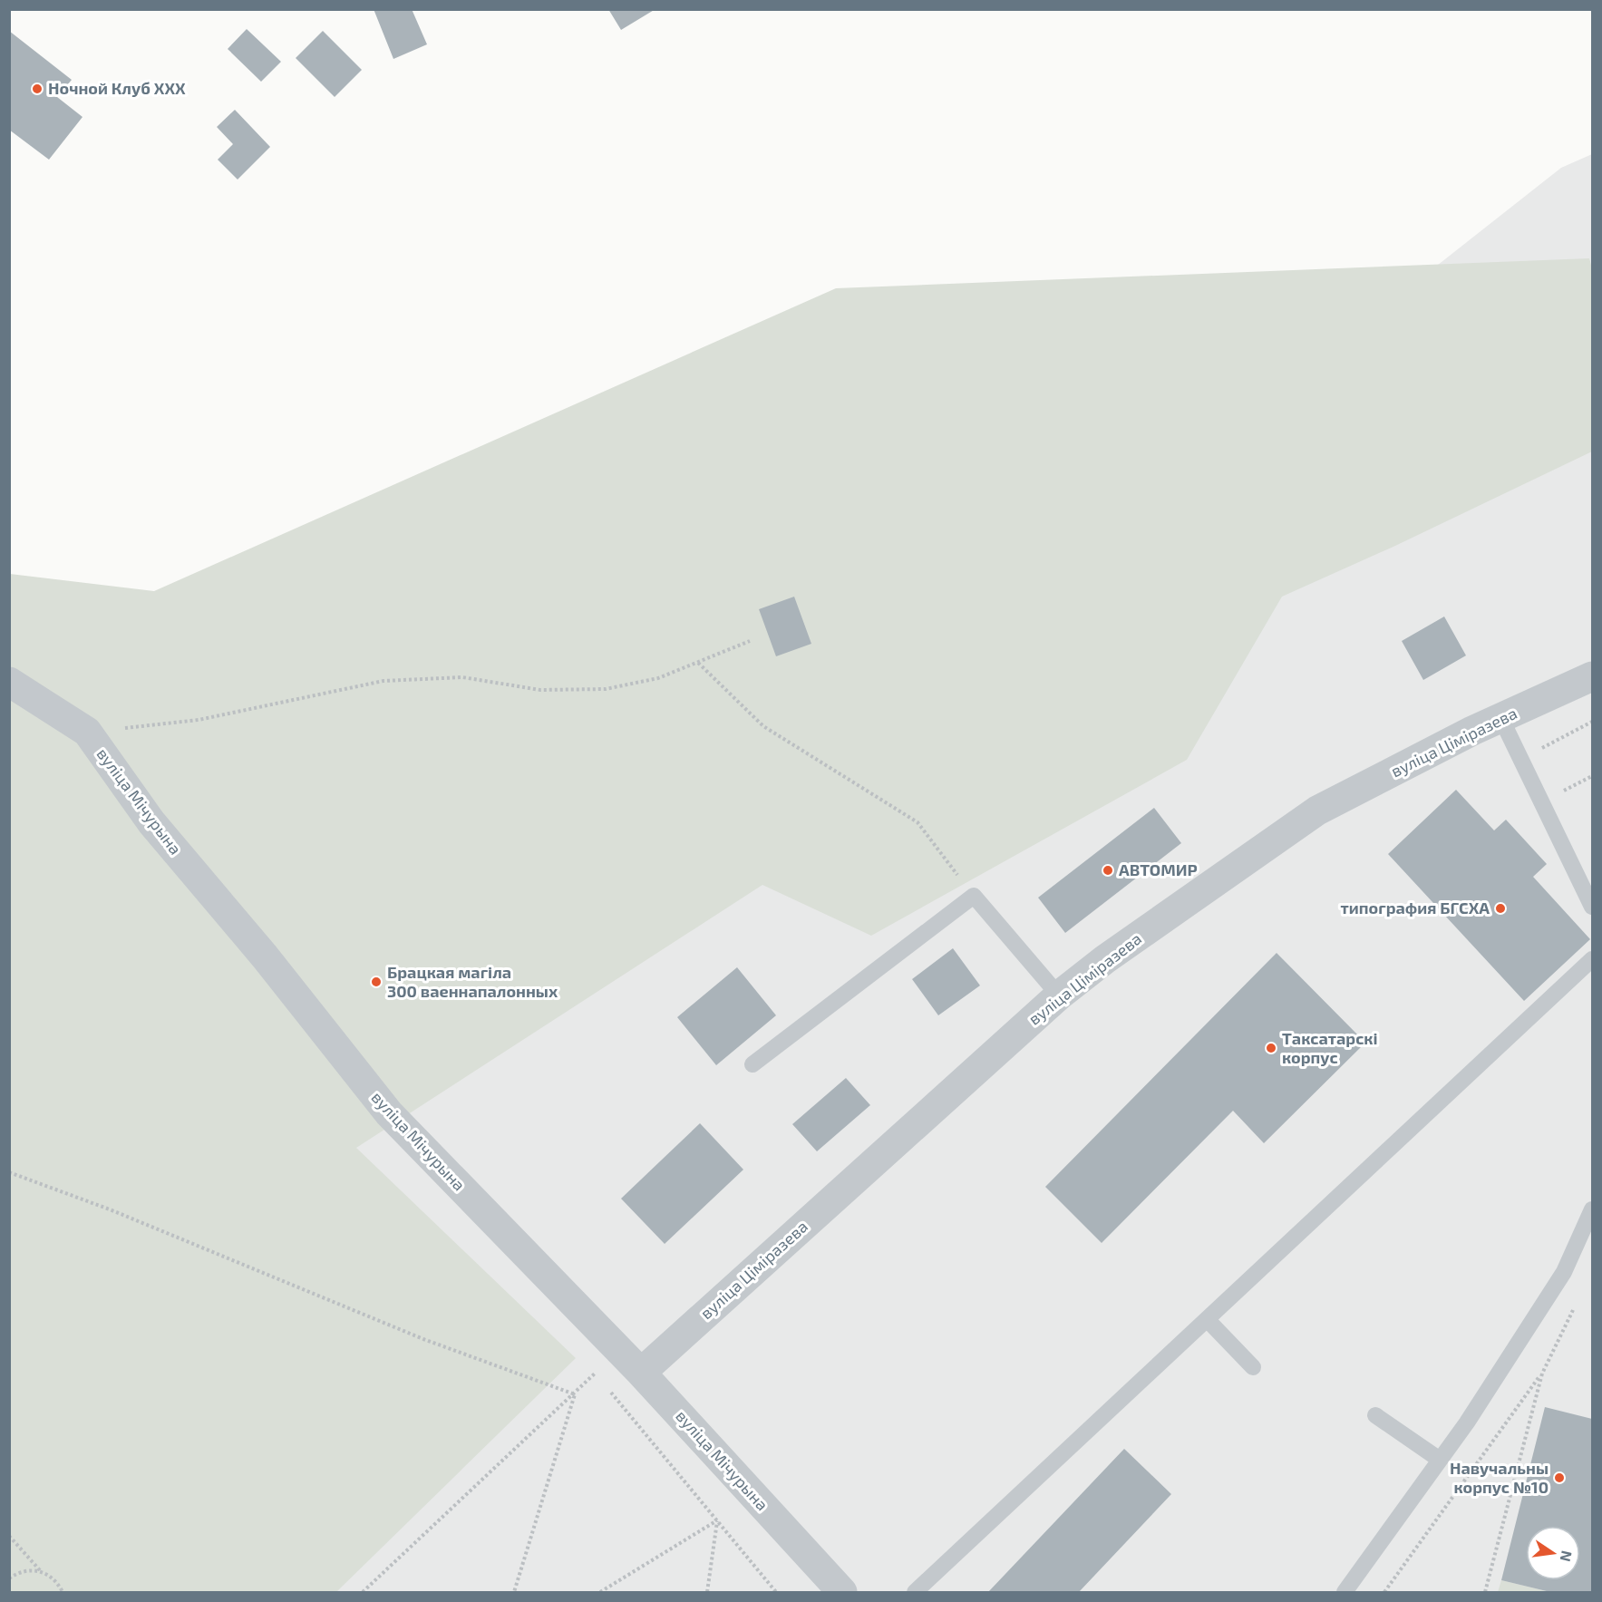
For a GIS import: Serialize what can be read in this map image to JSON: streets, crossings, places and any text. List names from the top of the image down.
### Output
{
  "streets": {
    "street": ["вуліца Ціміразева", "вуліца Мічурына"]
  },
  "crossings": [
    ["вуліца Ціміразева", "вуліца Мічурына"]
  ],
  "places": [
    "Ночной Клуб ХХХ",
    "АВТОМИР",
    "типография БГСХА",
    "Брацкая магіла 300 ваеннапалонных",
    "Таксатарскі корпус",
    "Навучальны корпус №10"
  ],
  "north": "right"
}
